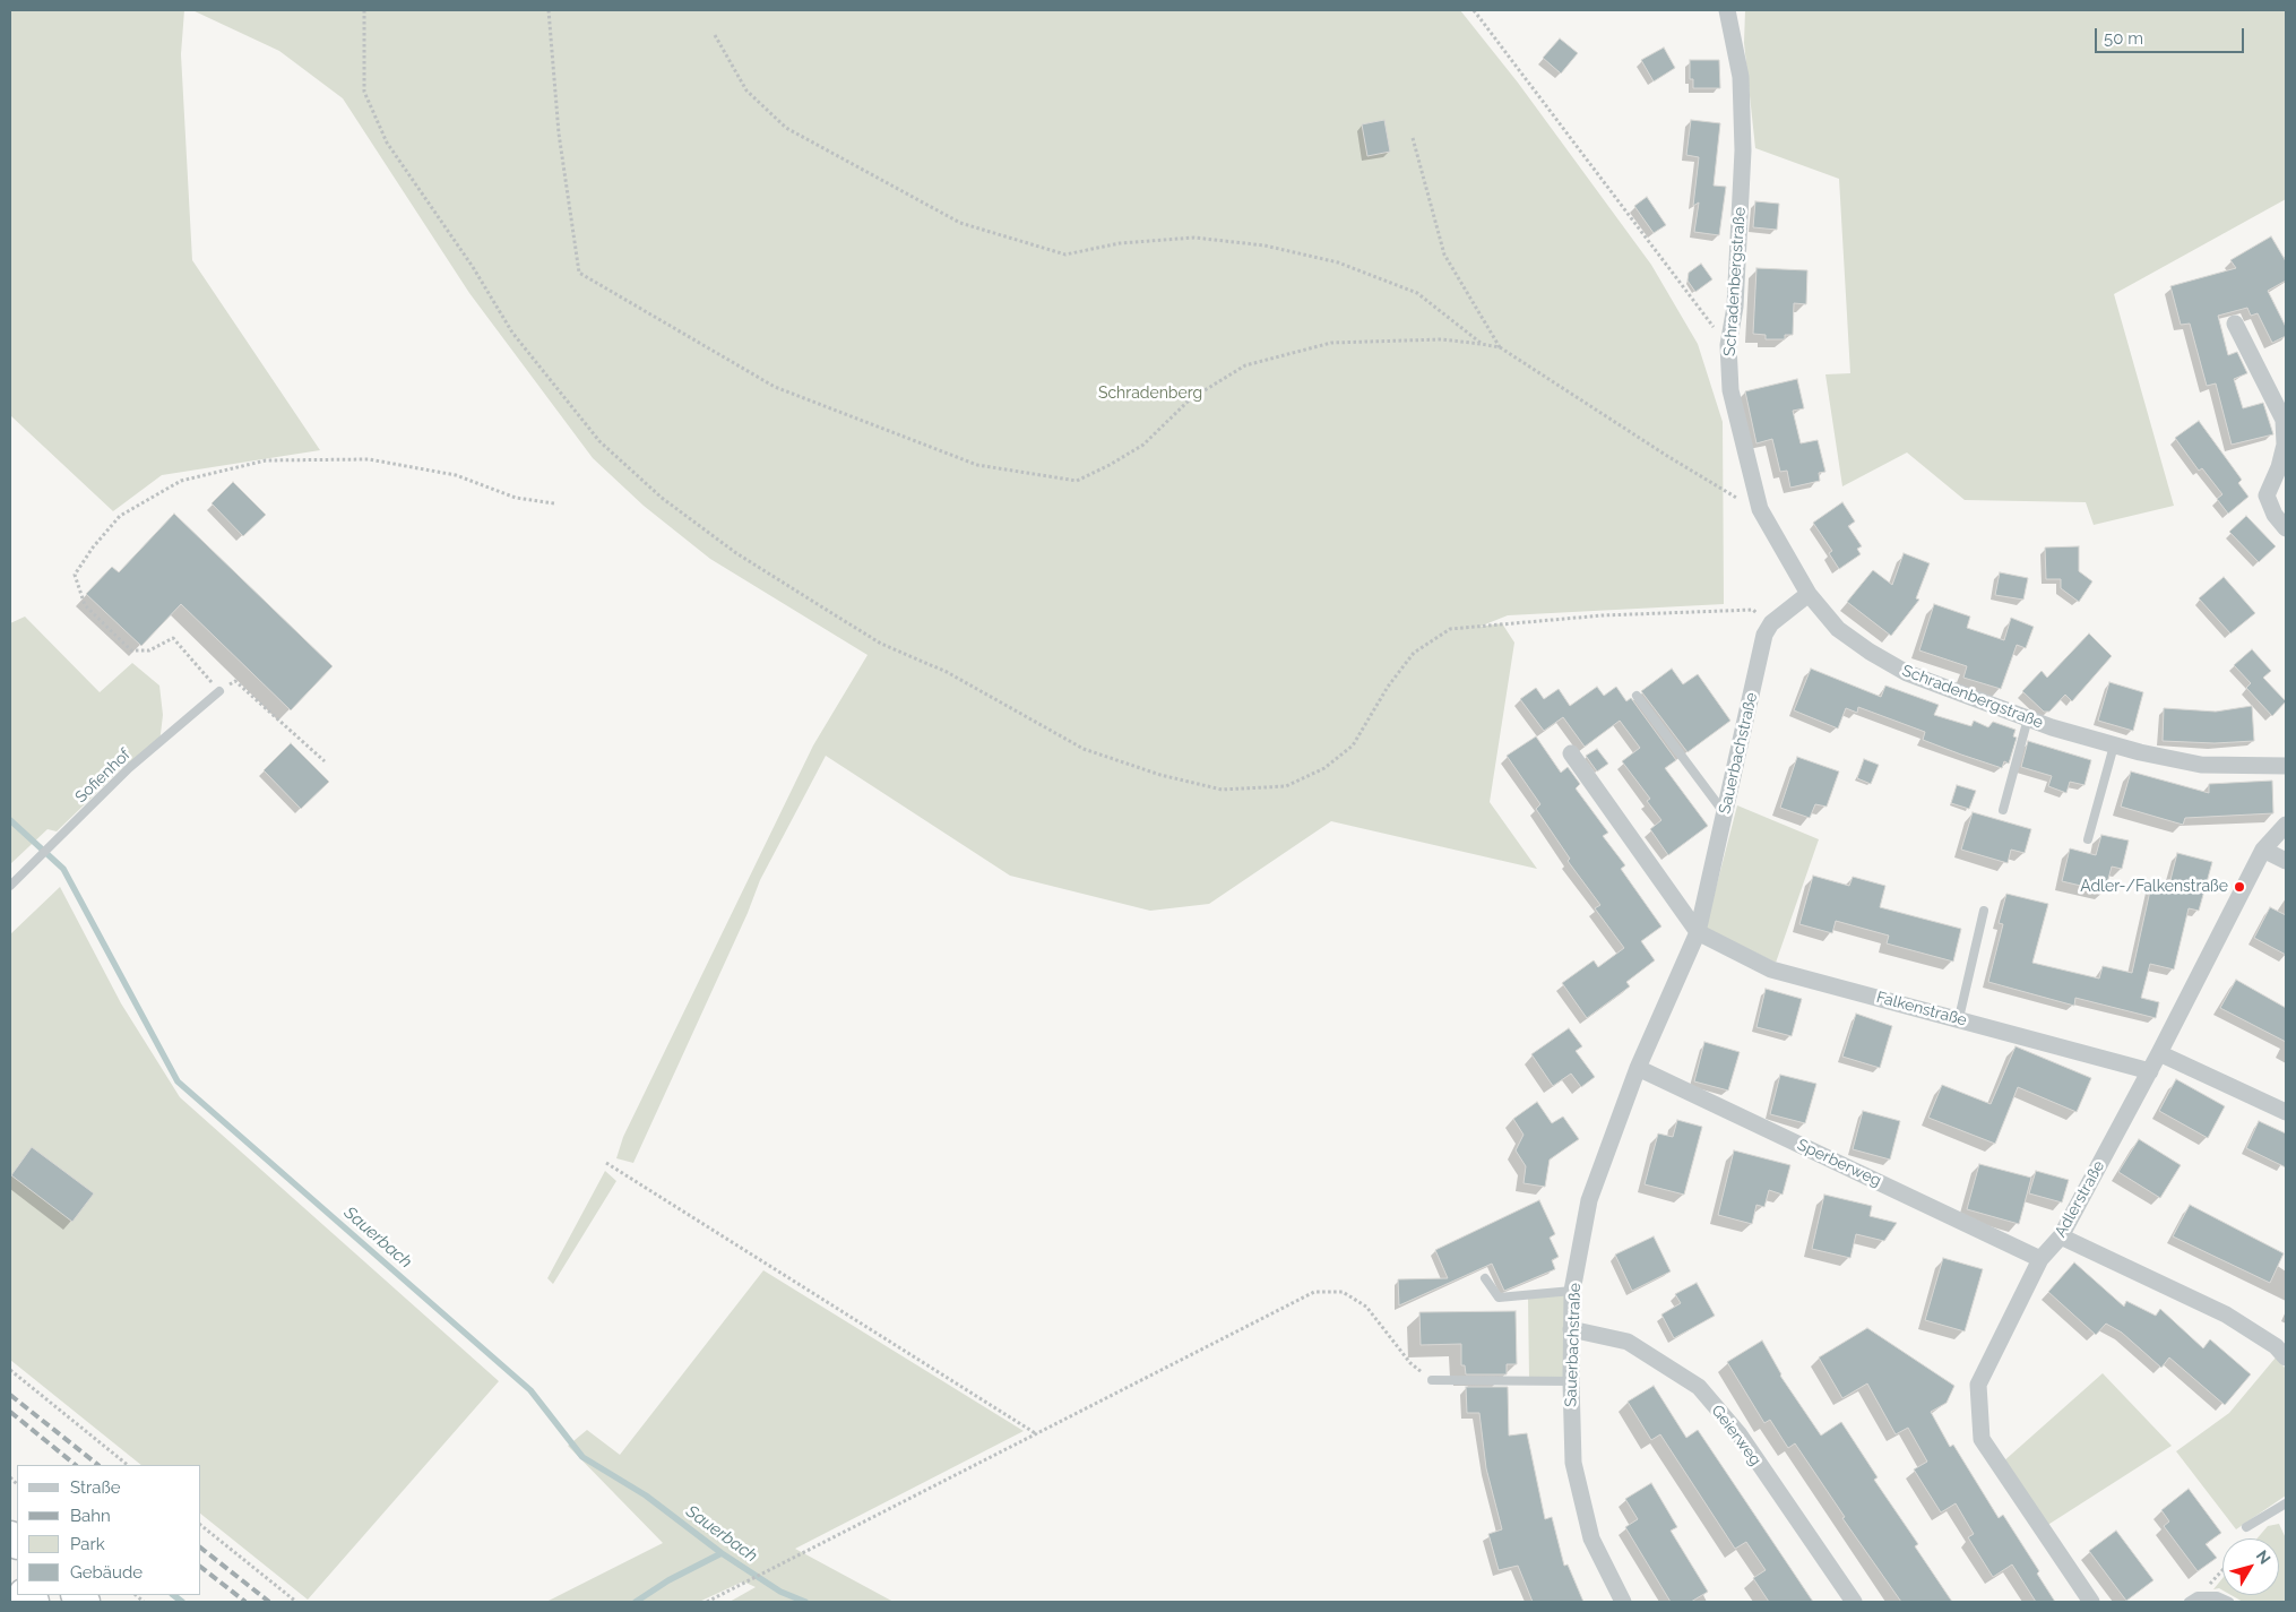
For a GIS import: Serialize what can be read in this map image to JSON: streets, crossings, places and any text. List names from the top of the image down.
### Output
{
  "streets": {
    "street": [
      "Schradenbergstraße",
      "Sauerbachstraße",
      "Falkenstraße",
      "Sperberweg",
      "Adlerstraße",
      "Geierweg"
    ],
    "lane": ["Sofienhof"]
  },
  "crossings": [
    ["Sauerbachstraße", "Falkenstraße"],
    ["Sauerbachstraße", "Sperberweg"],
    ["Sauerbachstraße", "Geierweg"],
    ["Falkenstraße", "Adlerstraße"],
    ["Sperberweg", "Adlerstraße"]
  ],
  "water": ["Sauerbach"],
  "parks": ["Schradenberg"],
  "places": ["Adler-/Falkenstraße"],
  "legend": [
    "Straße",
    "Bahn",
    "Park",
    "Gebäude"
  ],
  "scale_bar": "50 m",
  "north": "top right"
}
